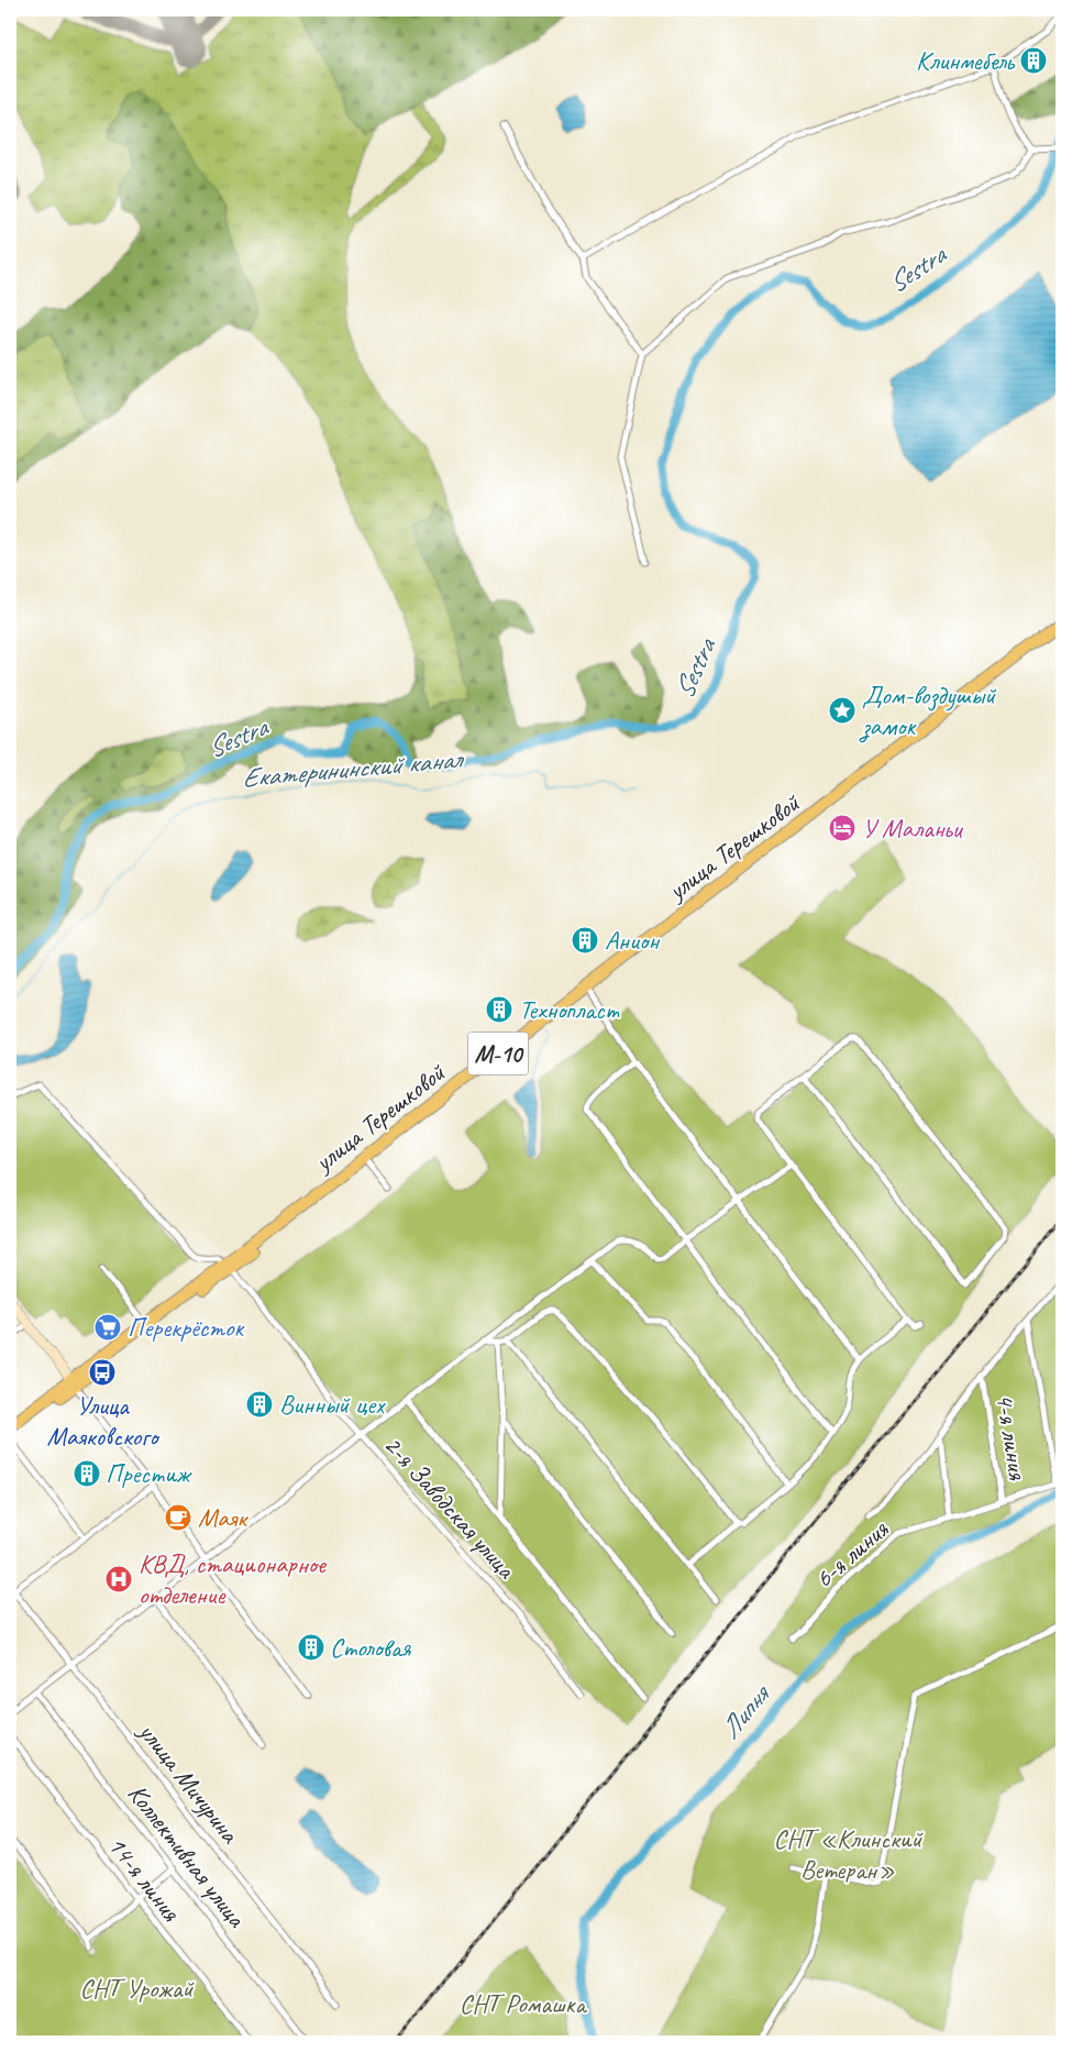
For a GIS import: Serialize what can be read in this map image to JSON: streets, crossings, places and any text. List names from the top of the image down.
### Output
{
  "streets": {
    "highway": ["улица Терешковой", "М-10"],
    "street": [
      "4-я линия",
      "2-я Заводская улица",
      "6-я линия",
      "улица Мичурина",
      "Коллективная улица",
      "14-я линия"
    ]
  },
  "crossings": [
    ["улица Терешковой", "2-я Заводская улица"],
    ["4-я линия", "6-я линия"]
  ],
  "water": ["Sestra", "Екатерининский канал", "Липня"],
  "parks": ["СНТ «Клинский Ветеран»", "СНТ Урожай", "СНТ Ромашка"],
  "places": {
    "building": [
      "Клинмебель",
      "Анион",
      "Технопласт",
      "Винный цех",
      "Престиж",
      "Столовая"
    ],
    "place": ["Дом-воздушый замок"],
    "hotel": ["У Маланьи"],
    "supermarket": ["Перекрёсток"],
    "bus stop": ["Улица Маяковского"],
    "cafe": ["Маяк"],
    "hospital": ["КВД, стационарное отделение"]
  }
}
